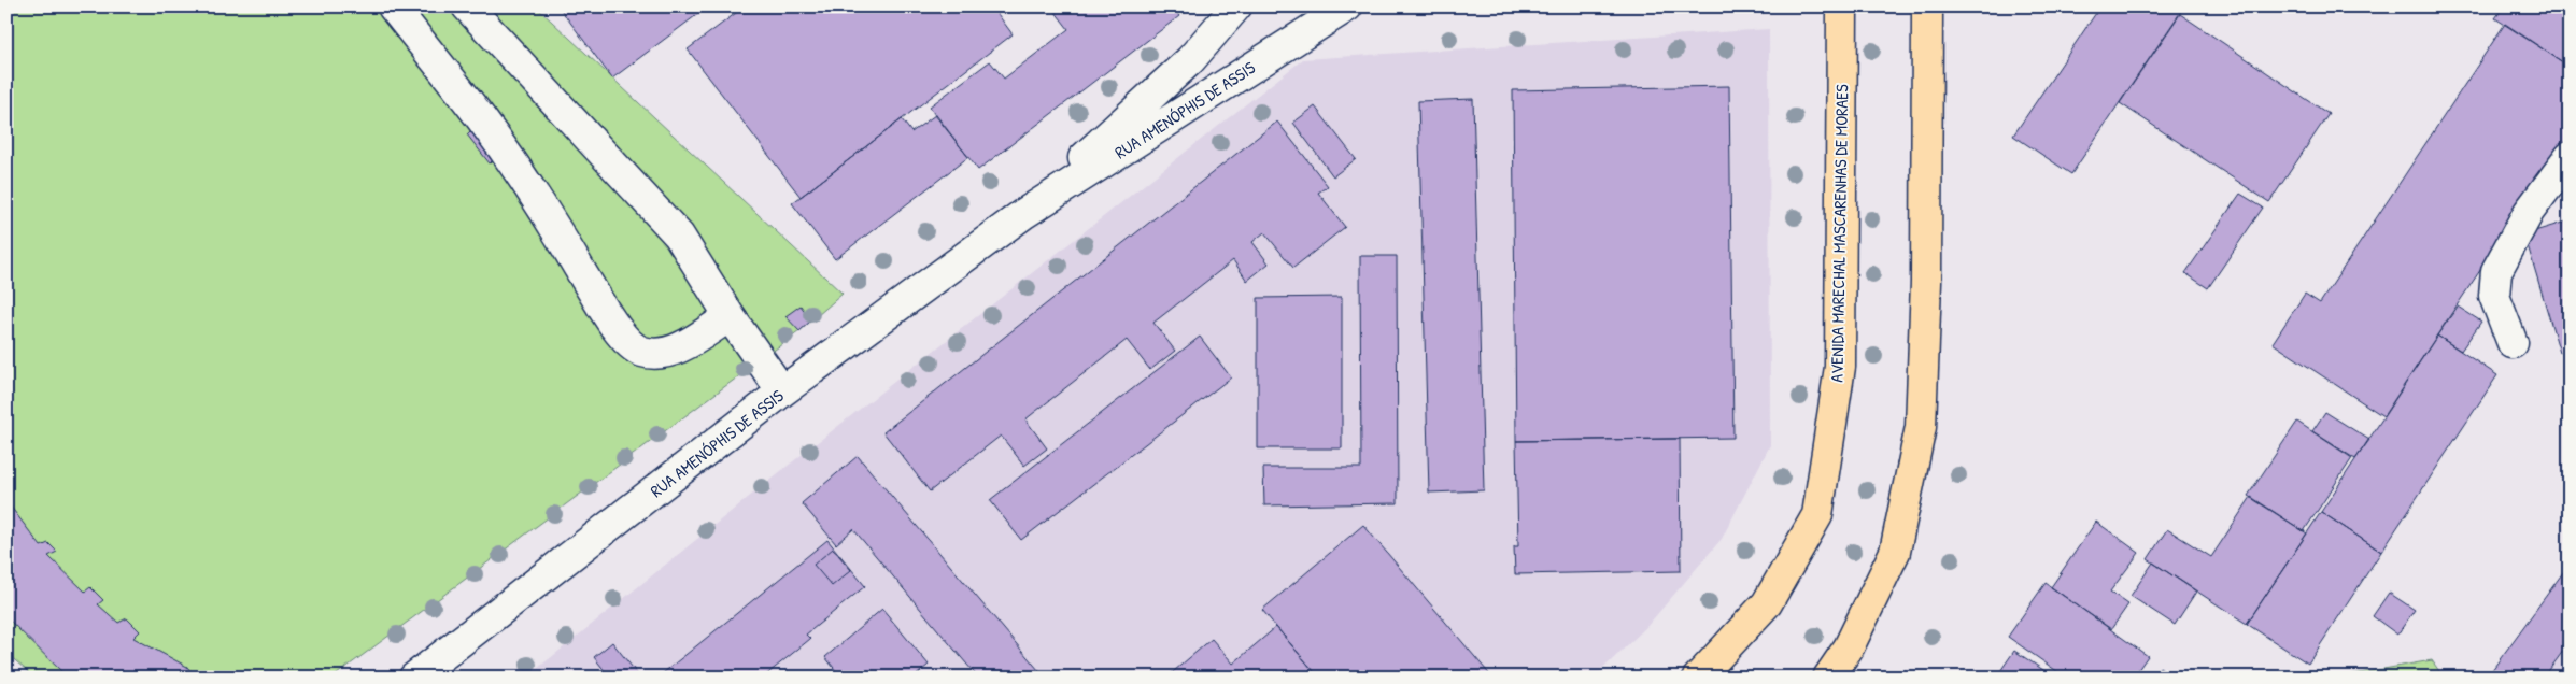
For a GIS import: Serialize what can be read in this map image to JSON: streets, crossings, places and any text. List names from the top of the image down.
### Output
{
  "streets": {
    "main road": ["AVENIDA MARECHAL MASCARENHAS DE MORAES"],
    "street": ["RUA AMENÓPHIS DE ASSIS"]
  }
}
